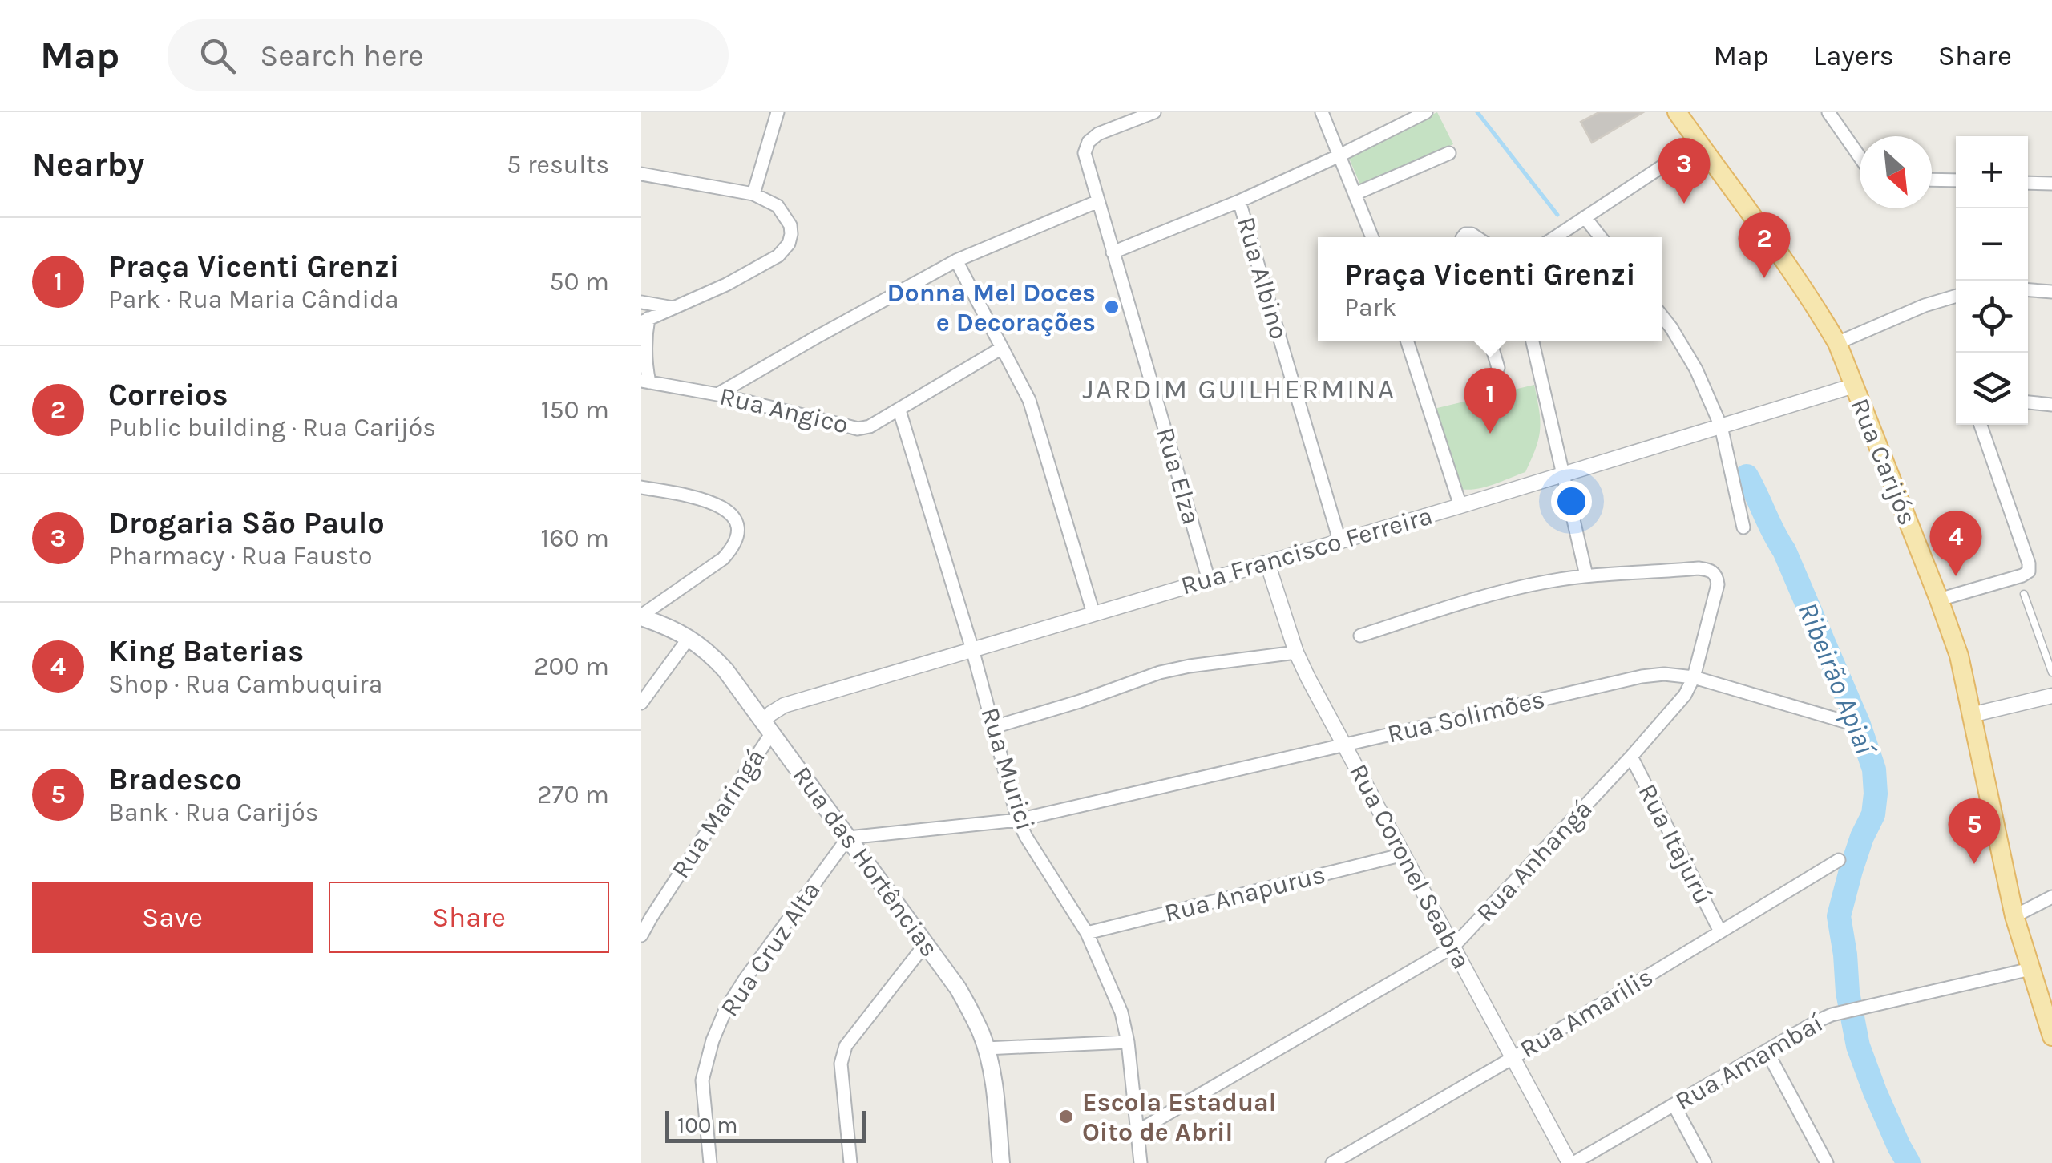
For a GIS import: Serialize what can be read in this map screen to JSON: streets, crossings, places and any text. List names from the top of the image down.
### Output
{
  "streets": {
    "main road": ["Rua Carijós", "Rua das Hortências"],
    "street": [
      "Rua Albino",
      "Rua Angico",
      "Rua Elza",
      "Rua Francisco Ferreira",
      "Rua Solimões",
      "Rua Murici",
      "Rua Maringá",
      "Rua Itajurú",
      "Rua Anhangá",
      "Rua Coronel Seabra",
      "Rua Anapurus",
      "Rua Cruz Alta",
      "Rua Amarilis",
      "Rua Amambaí"
    ]
  },
  "crossings": [
    ["Rua Albino", "Rua Francisco Ferreira"],
    ["Rua Angico", "Rua Murici"],
    ["Rua Carijós", "Rua Francisco Ferreira"],
    ["Rua Carijós", "Rua Amambaí"],
    ["Rua Elza", "Rua Francisco Ferreira"],
    ["Rua Francisco Ferreira", "Rua Murici"],
    ["Rua Francisco Ferreira", "Rua Maringá"],
    ["Rua Francisco Ferreira", "Rua das Hortências"],
    ["Rua Francisco Ferreira", "Rua Coronel Seabra"],
    ["Rua Solimões", "Rua Murici"],
    ["Rua Solimões", "Rua Anhangá"],
    ["Rua Solimões", "Rua das Hortências"],
    ["Rua Solimões", "Rua Coronel Seabra"],
    ["Rua Solimões", "Rua Cruz Alta"],
    ["Rua Murici", "Rua Anhangá"],
    ["Rua Murici", "Rua Anapurus"],
    ["Rua Maringá", "Rua das Hortências"],
    ["Rua Itajurú", "Rua Anhangá"],
    ["Rua Itajurú", "Rua Amarilis"],
    ["Rua Anhangá", "Rua Coronel Seabra"],
    ["Rua das Hortências", "Rua Cruz Alta"],
    ["Rua Coronel Seabra", "Rua Anapurus"],
    ["Rua Coronel Seabra", "Rua Amarilis"],
    ["Rua Coronel Seabra", "Rua Amambaí"]
  ],
  "districts": ["JARDIM GUILHERMINA"],
  "water": ["Ribeirão Apiaí"],
  "places": ["Donna Mel Doces e Decorações", "Escola Estadual Oito de Abril"],
  "scale_bar": "100 m",
  "north": "bottom right",
  "page": {
    "header": "Map",
    "search": "Search here",
    "nav": ["Map", "Layers", "Share"],
    "heading": ["Nearby", "5 results"],
    "map_buttons": ["+", "−"],
    "pins": [
      "3",
      "2",
      "1",
      "4",
      "5"
    ],
    "list": [
      {
        "mark": "1",
        "name": "Praça Vicenti Grenzi",
        "note": "Park · Rua Maria Cândida",
        "value": "50 m"
      },
      {
        "mark": "2",
        "name": "Correios",
        "note": "Public building · Rua Carijós",
        "value": "150 m"
      },
      {
        "mark": "3",
        "name": "Drogaria São Paulo",
        "note": "Pharmacy · Rua Fausto",
        "value": "160 m"
      },
      {
        "mark": "4",
        "name": "King Baterias",
        "note": "Shop · Rua Cambuquira",
        "value": "200 m"
      },
      {
        "mark": "5",
        "name": "Bradesco",
        "note": "Bank · Rua Carijós",
        "value": "270 m"
      }
    ],
    "popup": ["Praça Vicenti Grenzi", "Park"],
    "buttons": ["Save", "Share"],
    "scale": "100 m"
  }
}
